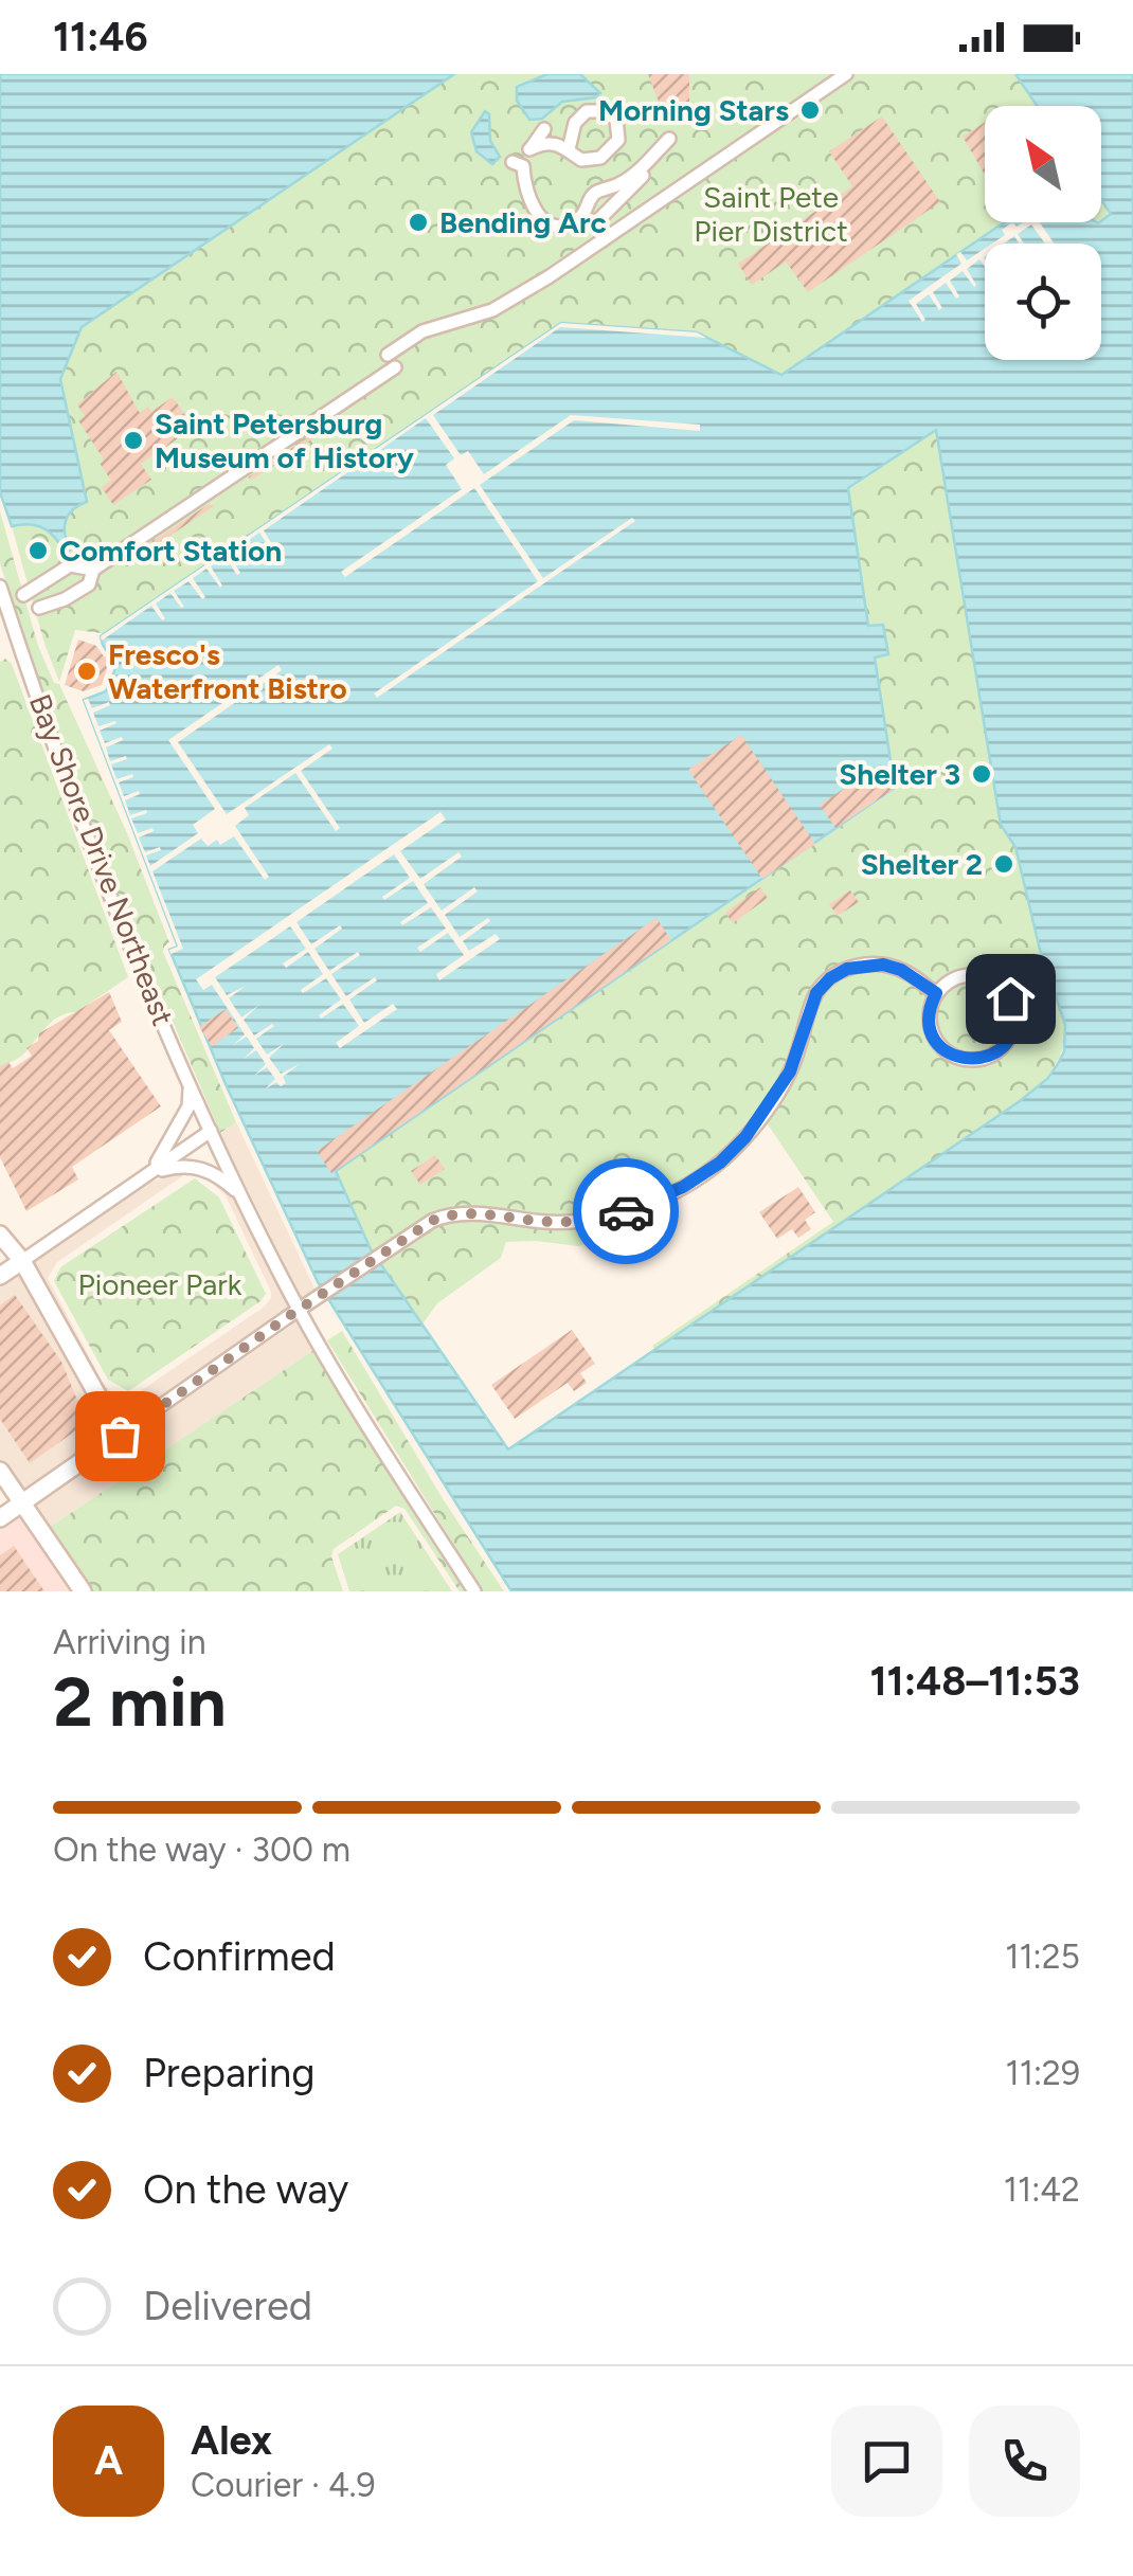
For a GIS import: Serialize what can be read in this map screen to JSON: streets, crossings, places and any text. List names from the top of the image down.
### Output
{
  "streets": {
    "street": ["Bay Shore Drive Northeast"]
  },
  "parks": ["Saint Pete Pier District", "Pioneer Park"],
  "places": [
    "Morning Stars",
    "Bending Arc",
    "Saint Petersburg Museum of History",
    "Comfort Station",
    "Fresco's Waterfront Bistro",
    "Shelter 3",
    "Shelter 2"
  ],
  "north": "top left",
  "page": {
    "status": "11:46",
    "heading": ["2 min", "Arriving in", "11:48–11:53"],
    "panel": ["Alex", "Courier · 4.9"],
    "bar": "On the way · 300 m",
    "list": [
      ["Confirmed", "11:25"],
      ["Preparing", "11:29"],
      ["On the way", "11:42"],
      "Delivered"
    ],
    "round": "A"
  }
}
